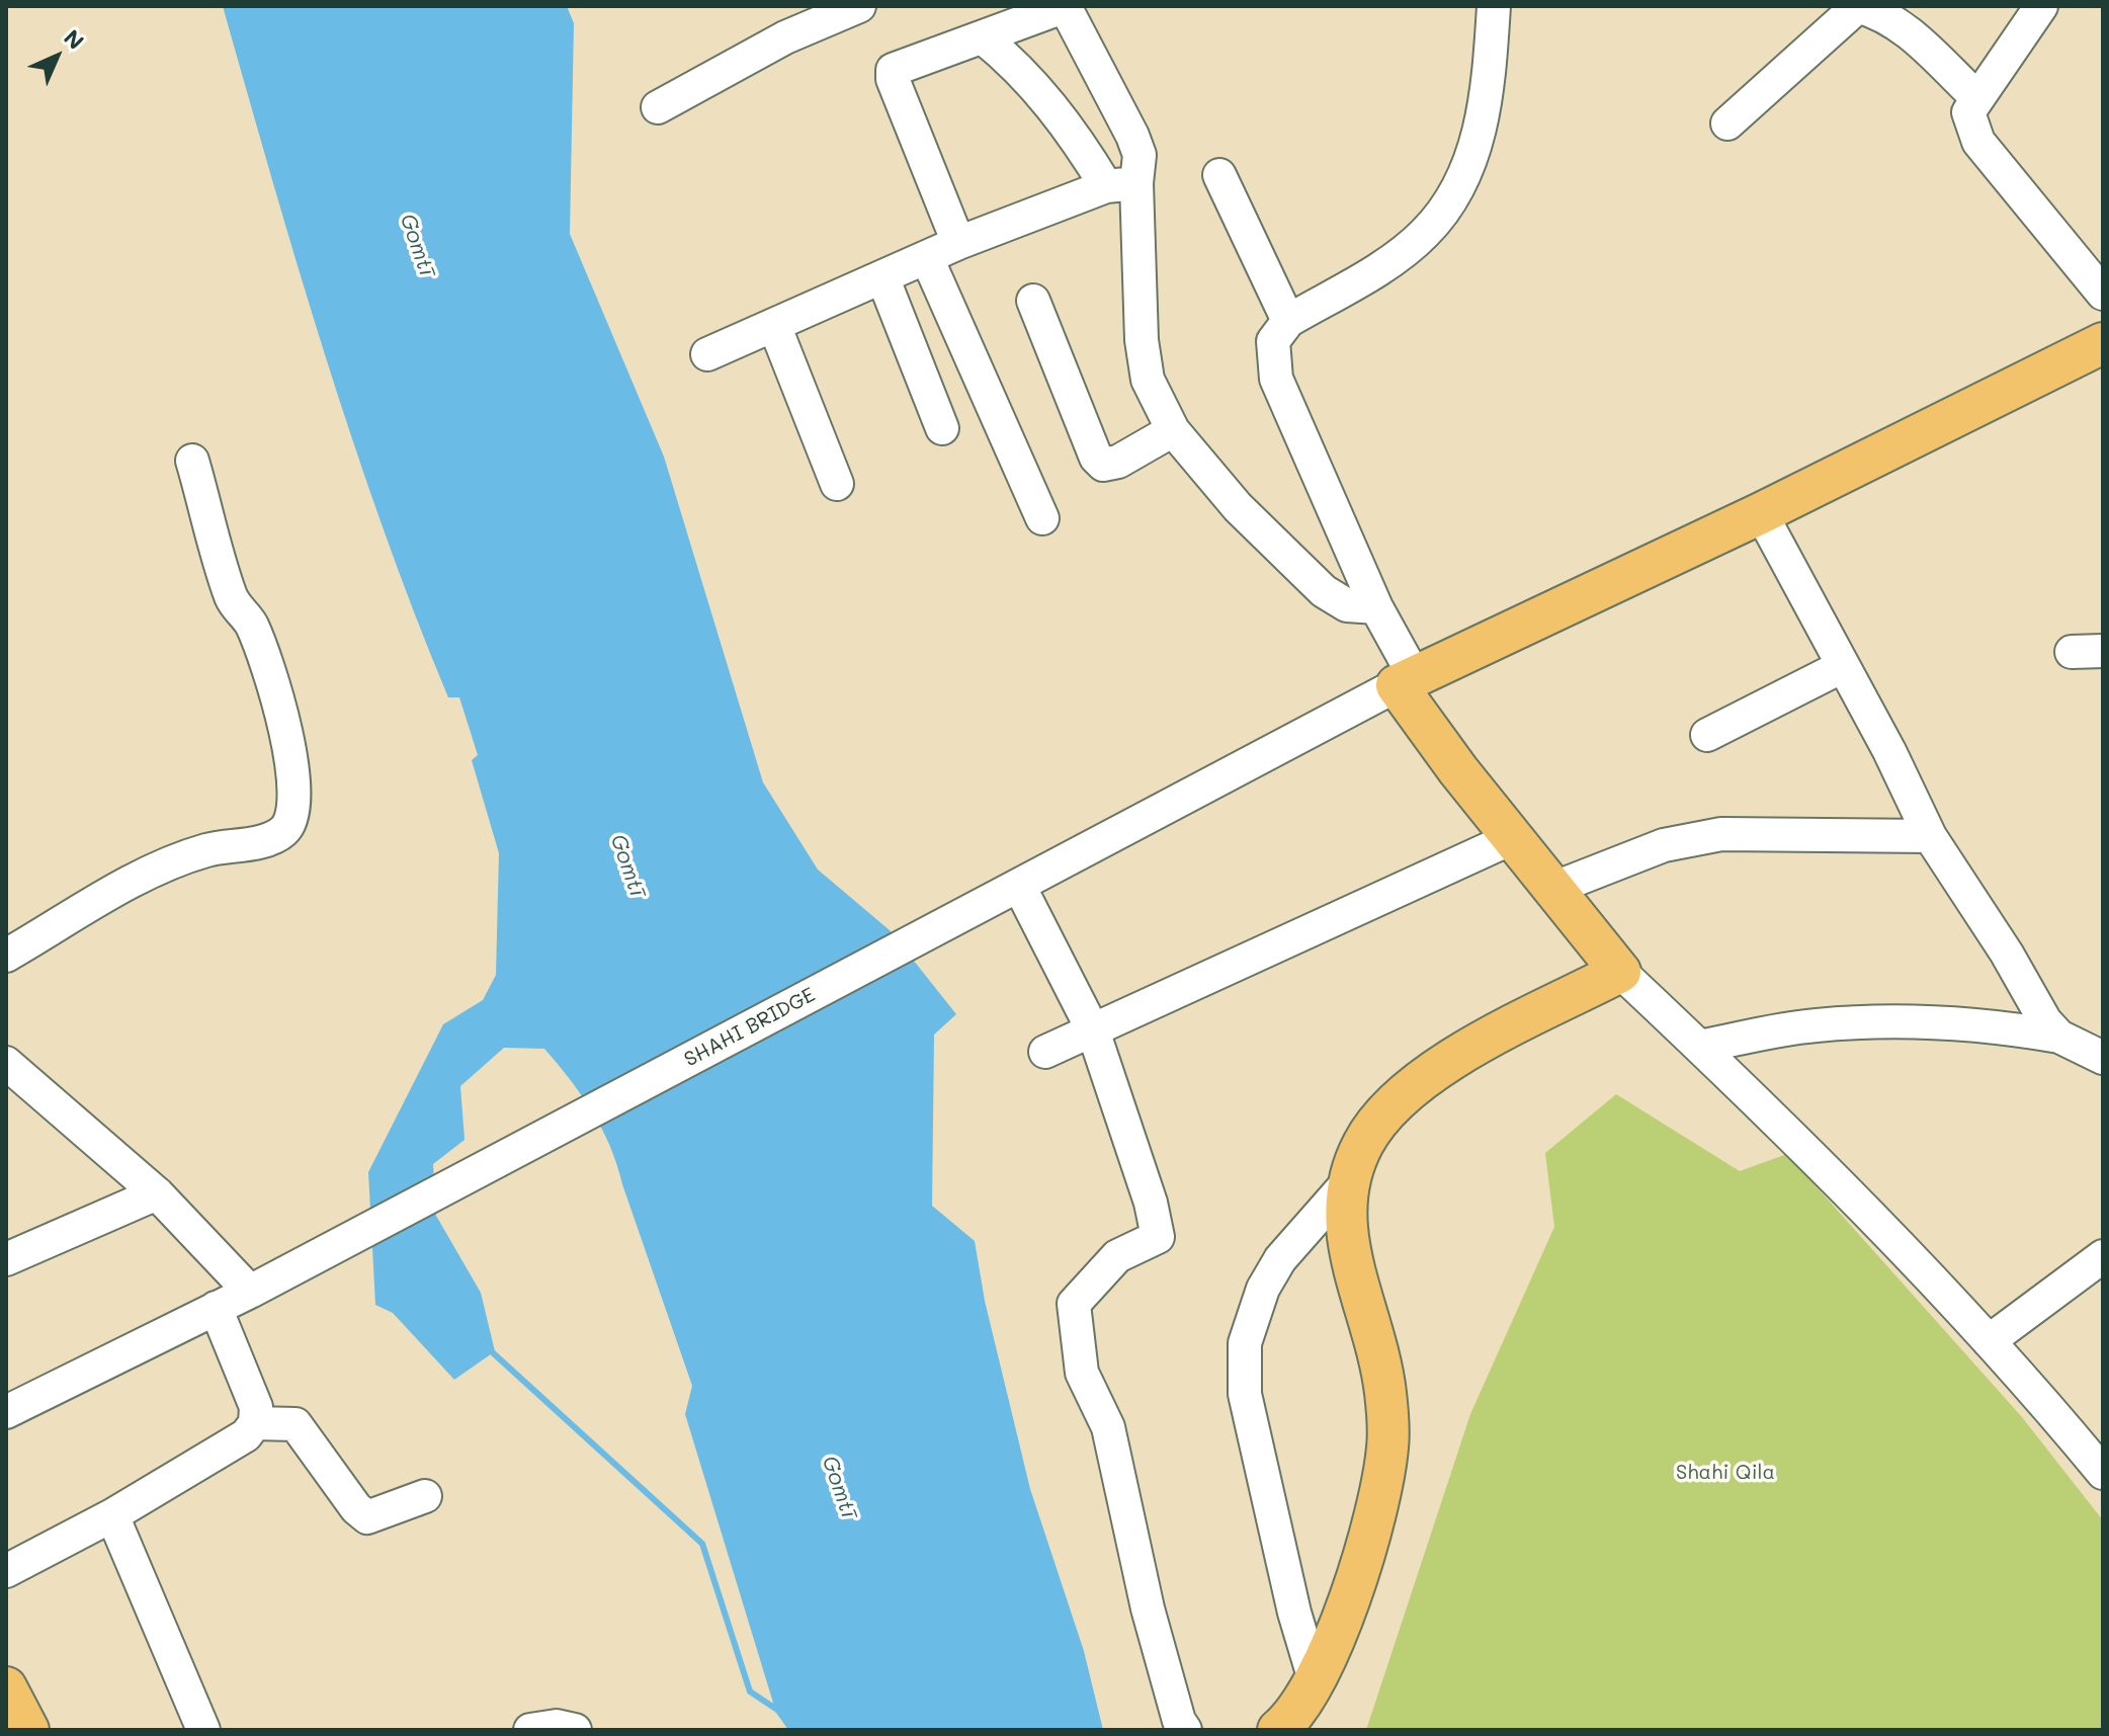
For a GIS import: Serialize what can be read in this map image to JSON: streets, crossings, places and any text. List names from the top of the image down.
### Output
{
  "streets": {
    "street": ["SHAHI BRIDGE"]
  },
  "water": ["Gomtī"],
  "parks": ["Shahi Qila"],
  "north": "top right"
}
